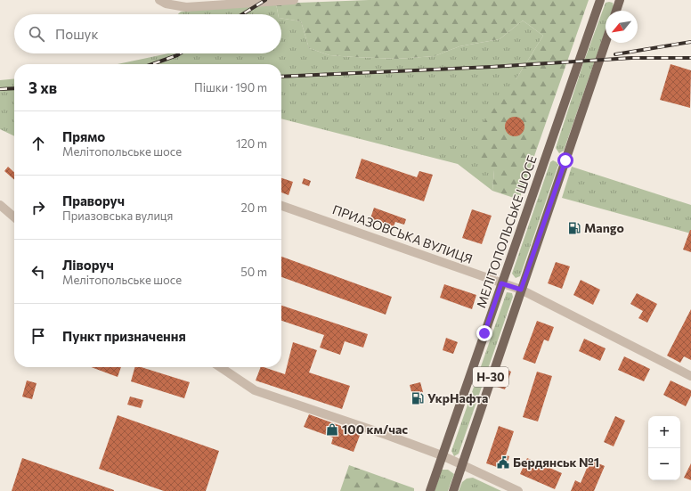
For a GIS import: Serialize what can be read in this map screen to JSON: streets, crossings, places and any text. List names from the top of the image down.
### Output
{
  "streets": {
    "main road": ["МЕЛІТОПОЛЬСЬКЕ ШОСЕ", "Н-30"],
    "street": ["ПРИАЗОВСЬКА ВУЛИЦЯ"]
  },
  "crossings": [
    ["МЕЛІТОПОЛЬСЬКЕ ШОСЕ", "ПРИАЗОВСЬКА ВУЛИЦЯ"],
    ["ПРИАЗОВСЬКА ВУЛИЦЯ", "Н-30"]
  ],
  "places": {
    "fuel station": ["Mango", "УкрНафта"],
    "shop": ["100 км/час"],
    "public building": ["Бердянськ №1"]
  },
  "north": "bottom left",
  "page": {
    "search": "Пошук",
    "heading": ["3 хв", "Пішки · 190 m"],
    "list": [
      ["Прямо", "Мелітопольське шосе", "120 m"],
      ["Праворуч", "Приазовська вулиця", "20 m"],
      ["Ліворуч", "Мелітопольське шосе", "50 m"],
      "Пункт призначення"
    ],
    "map_buttons": ["+", "−"]
  }
}
